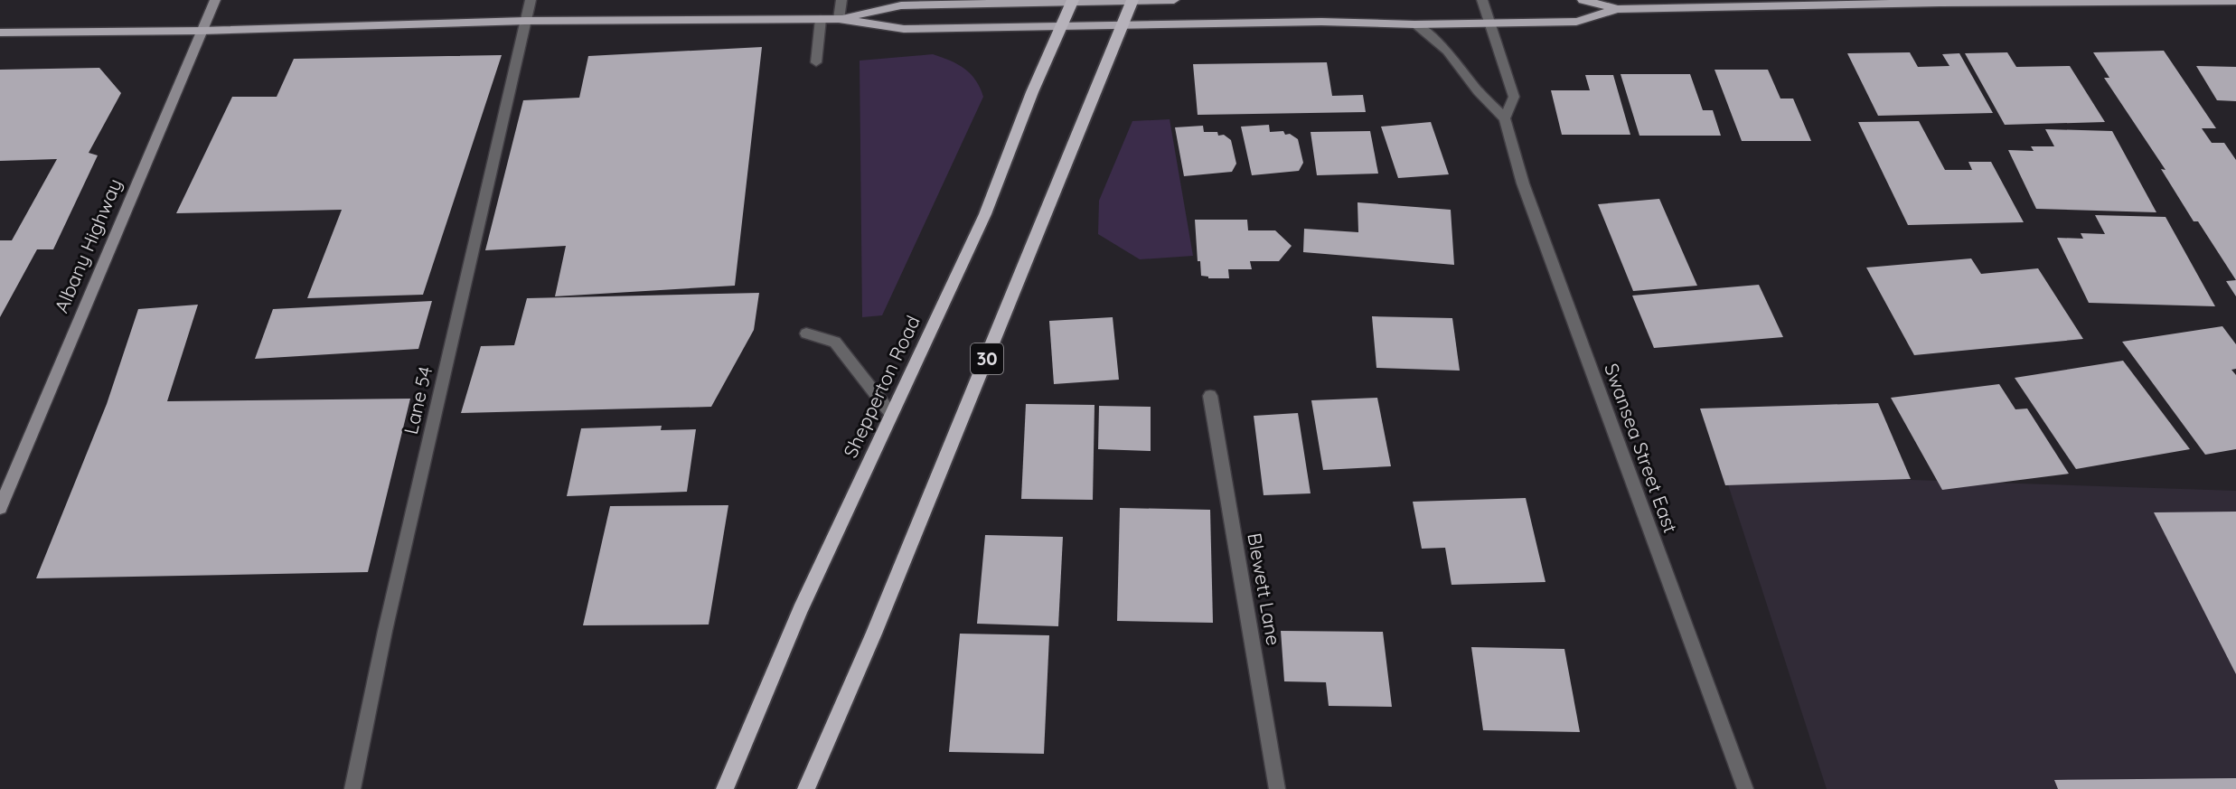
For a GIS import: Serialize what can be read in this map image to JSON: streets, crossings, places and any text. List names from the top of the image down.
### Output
{
  "streets": {
    "highway": ["30", "Shepperton Road"],
    "main road": ["Albany Highway"],
    "street": ["Lane 54", "Swansea Street East", "Blewett Lane"]
  }
}
